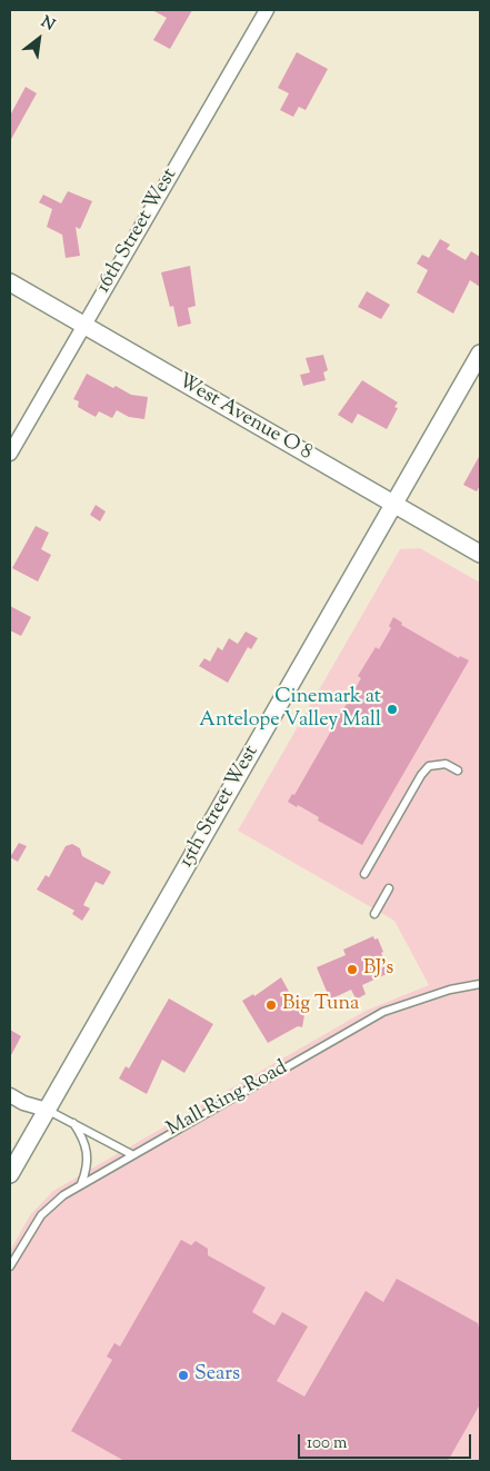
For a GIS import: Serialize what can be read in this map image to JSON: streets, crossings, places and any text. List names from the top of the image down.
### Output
{
  "streets": {
    "street": ["16th Street West", "West Avenue O 8", "15th Street West"],
    "lane": ["Mall Ring Road"]
  },
  "crossings": [
    ["16th Street West", "West Avenue O 8"],
    ["West Avenue O 8", "15th Street West"]
  ],
  "places": [
    "Cinemark at Antelope Valley Mall",
    "BJ's",
    "Big Tuna",
    "Sears"
  ],
  "scale_bar": "100 m",
  "north": "top right"
}
